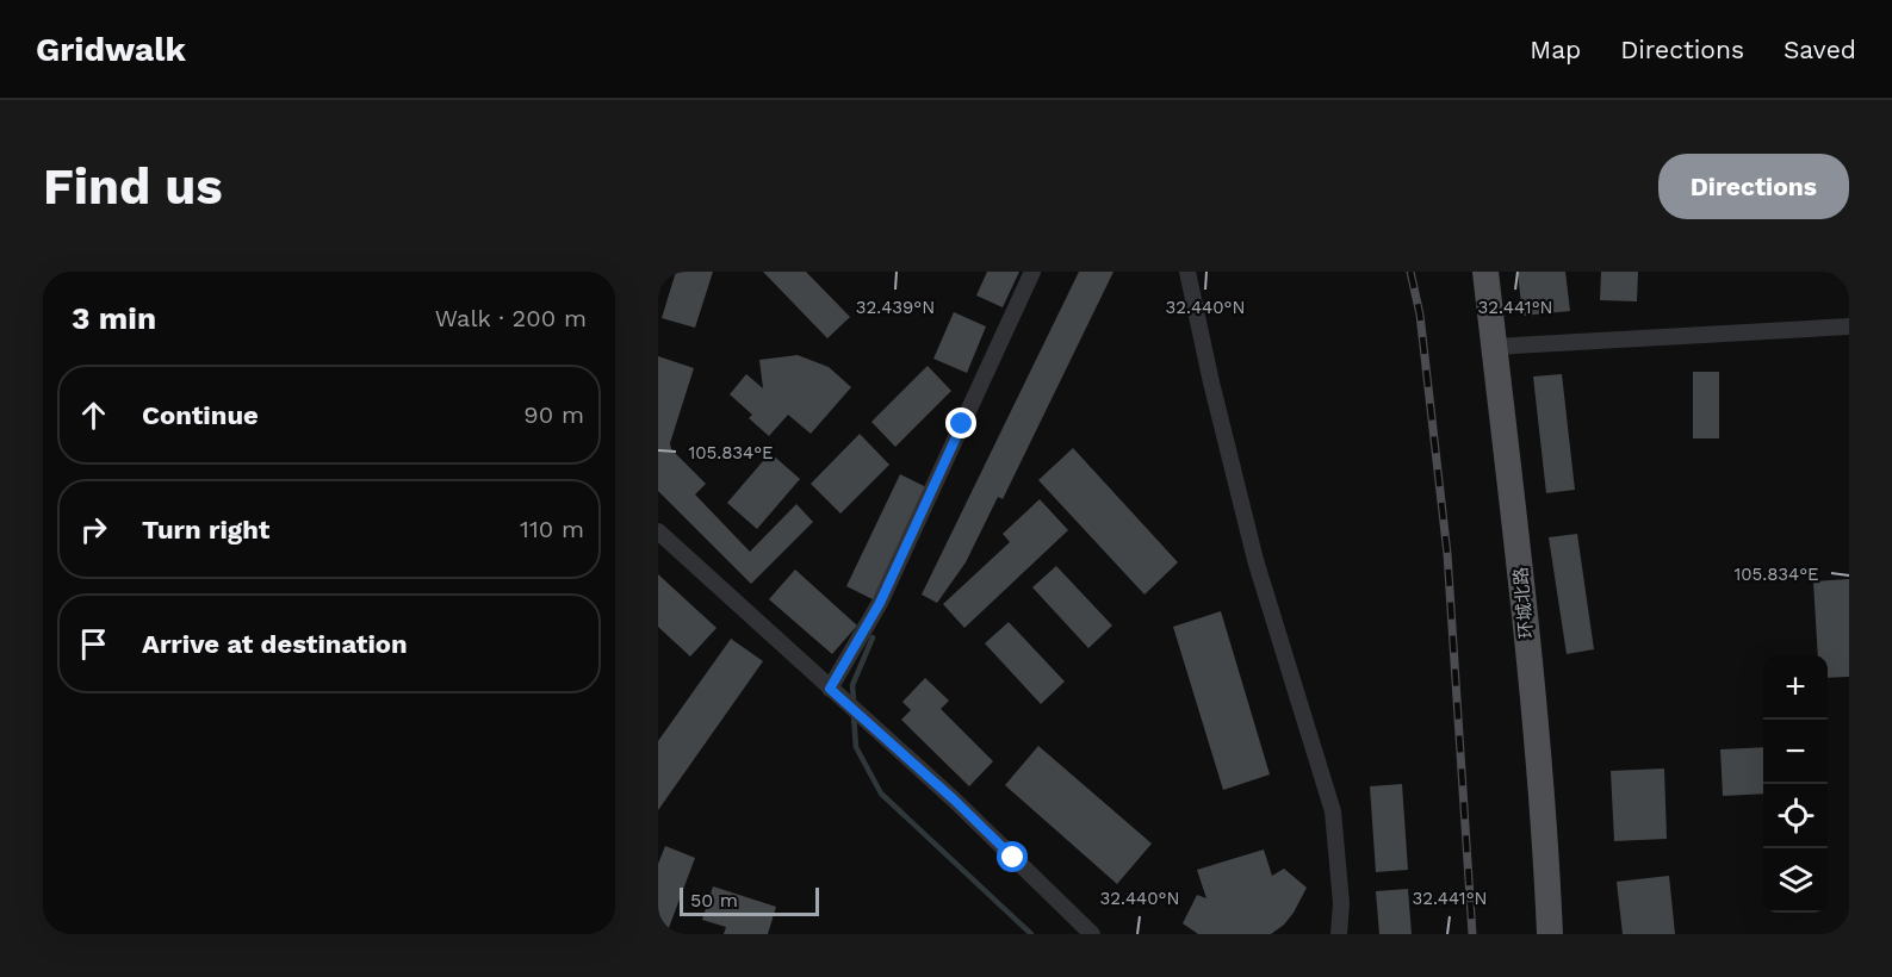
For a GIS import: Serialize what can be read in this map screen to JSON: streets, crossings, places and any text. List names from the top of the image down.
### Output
{
  "streets": {
    "main road": ["环城北路"]
  },
  "scale_bar": "50 m",
  "page": {
    "header": "Gridwalk",
    "nav": ["Map", "Directions", "Saved"],
    "buttons": "Directions",
    "title": "Find us",
    "heading": ["3 min", "Walk · 200 m"],
    "list": [
      ["Continue", "90 m"],
      ["Turn right", "110 m"],
      "Arrive at destination"
    ],
    "map_buttons": ["+", "−"],
    "scale": "50 m"
  },
  "coordinates": [
    "32.439°N",
    "32.440°N",
    "32.441°N",
    "105.834°E"
  ]
}
